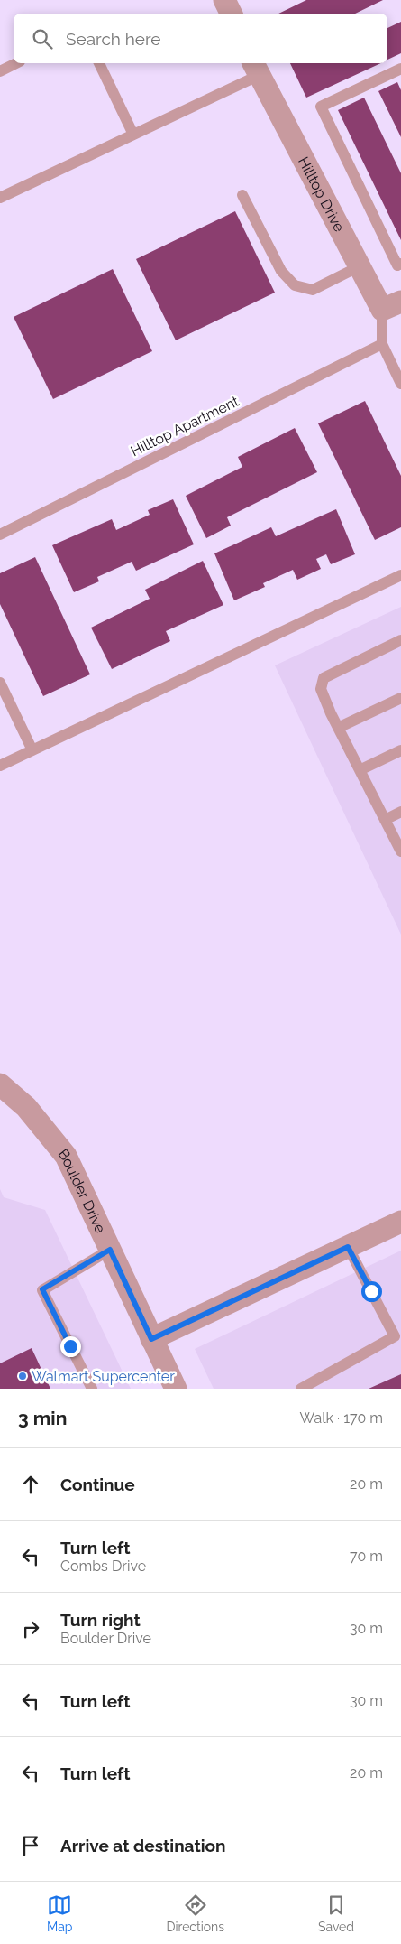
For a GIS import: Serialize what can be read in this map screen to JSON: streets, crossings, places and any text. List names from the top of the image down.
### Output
{
  "streets": {
    "street": ["Hilltop Drive", "Boulder Drive"],
    "lane": ["Hilltop Apartment"]
  },
  "places": ["Walmart Supercenter"],
  "page": {
    "search": "Search here",
    "heading": ["3 min", "Walk · 170 m"],
    "list": [
      ["Continue", "20 m"],
      ["Turn left", "Combs Drive", "70 m"],
      ["Turn right", "Boulder Drive", "30 m"],
      ["Turn left", "30 m"],
      ["Turn left", "20 m"],
      "Arrive at destination"
    ],
    "nav": ["Map", "Directions", "Saved"]
  }
}
